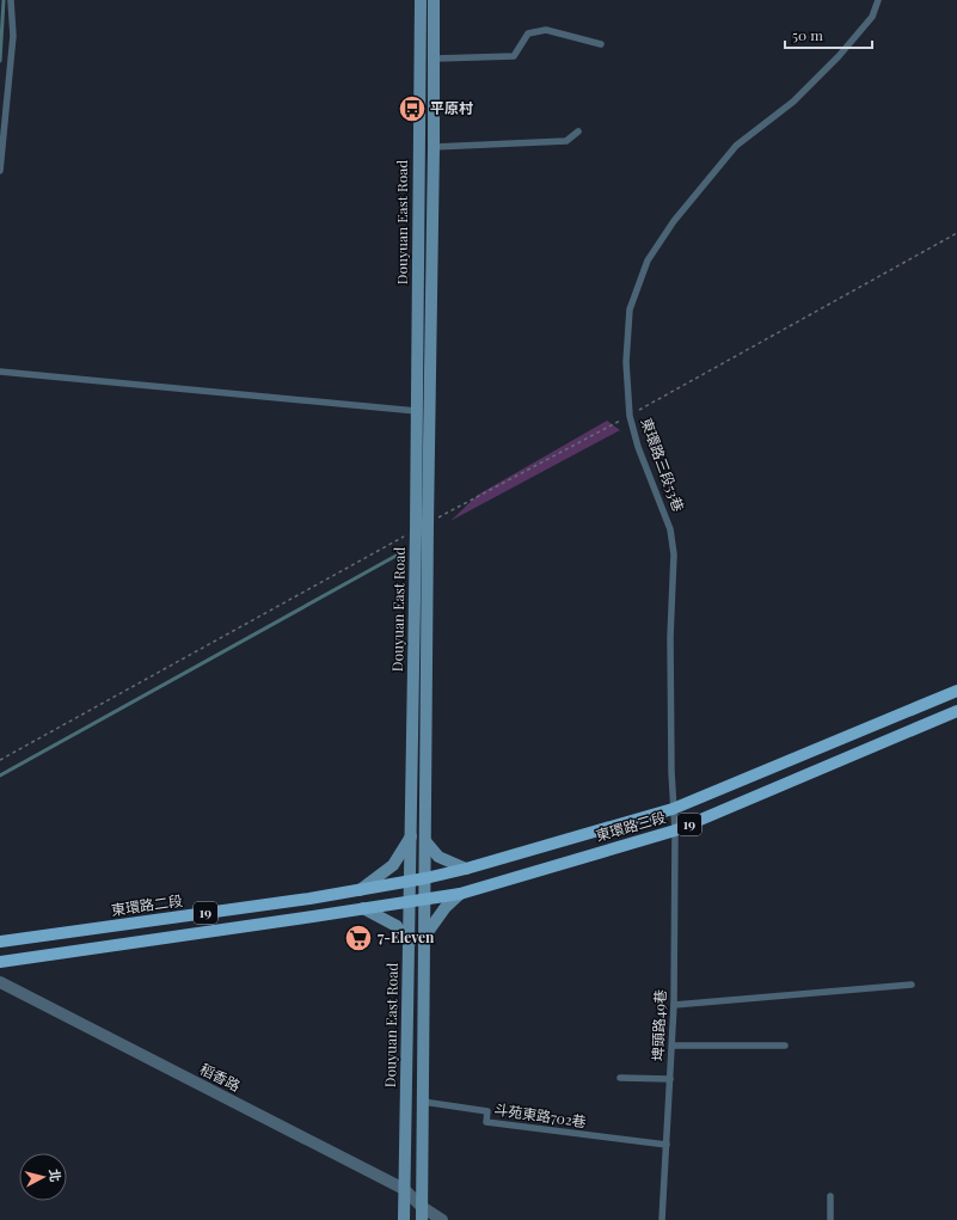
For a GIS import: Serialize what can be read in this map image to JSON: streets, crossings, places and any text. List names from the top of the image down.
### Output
{
  "streets": {
    "main road": [
      "Douyuan East Road",
      "19",
      "東環路三段",
      "東環路二段"
    ],
    "street": ["稻香路"],
    "lane": ["東環路三段53巷", "埤頭路49巷", "斗苑東路702巷"]
  },
  "crossings": [
    ["Douyuan East Road", "19"],
    ["Douyuan East Road", "東環路三段"],
    ["Douyuan East Road", "東環路二段"],
    ["Douyuan East Road", "稻香路"],
    ["Douyuan East Road", "斗苑東路702巷"],
    ["東環路三段53巷", "東環路三段"],
    ["東環路三段53巷", "埤頭路49巷"],
    ["19", "東環路三段"],
    ["東環路三段", "東環路二段"],
    ["東環路三段", "埤頭路49巷"],
    ["埤頭路49巷", "斗苑東路702巷"]
  ],
  "places": {
    "bus stop": ["平原村"],
    "supermarket": ["7-Eleven"]
  },
  "scale_bar": "50 m",
  "north": "right"
}
